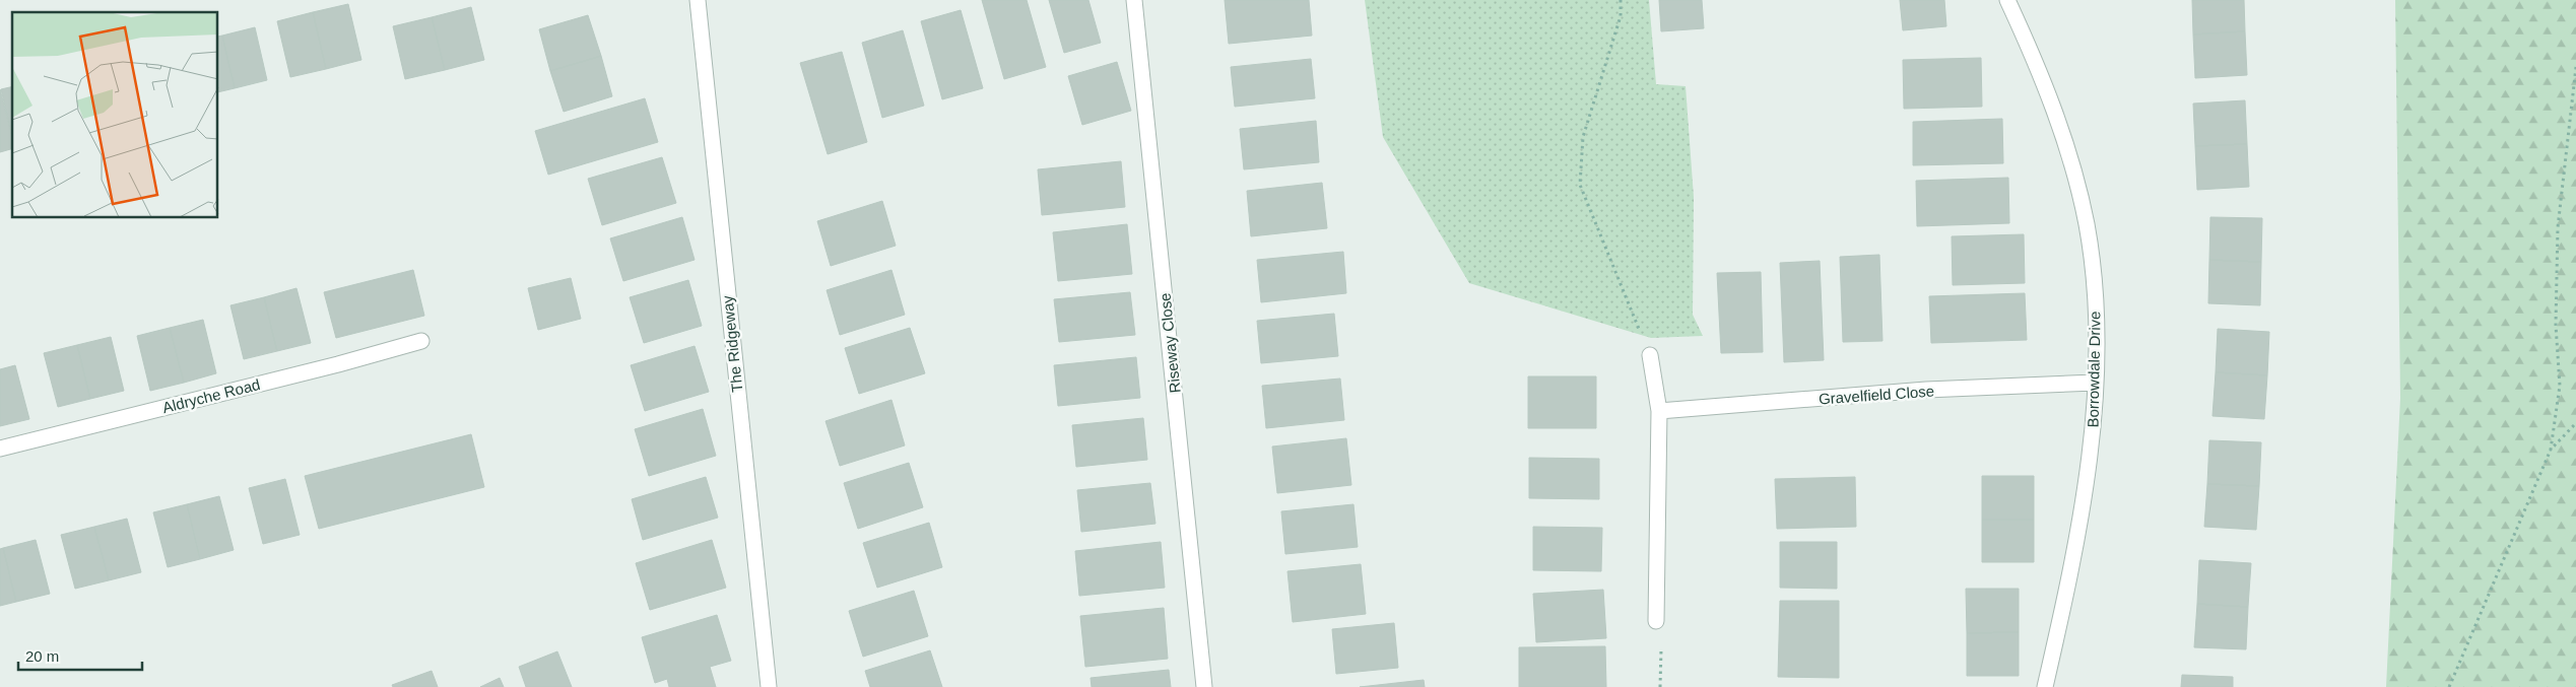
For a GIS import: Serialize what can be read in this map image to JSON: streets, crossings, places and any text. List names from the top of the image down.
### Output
{
  "streets": {
    "street": [
      "Riseway Close",
      "The Ridgeway",
      "Borrowdale Drive",
      "Gravelfield Close",
      "Aldryche Road"
    ]
  },
  "crossings": [
    ["Borrowdale Drive", "Gravelfield Close"]
  ],
  "scale_bar": "20 m"
}
